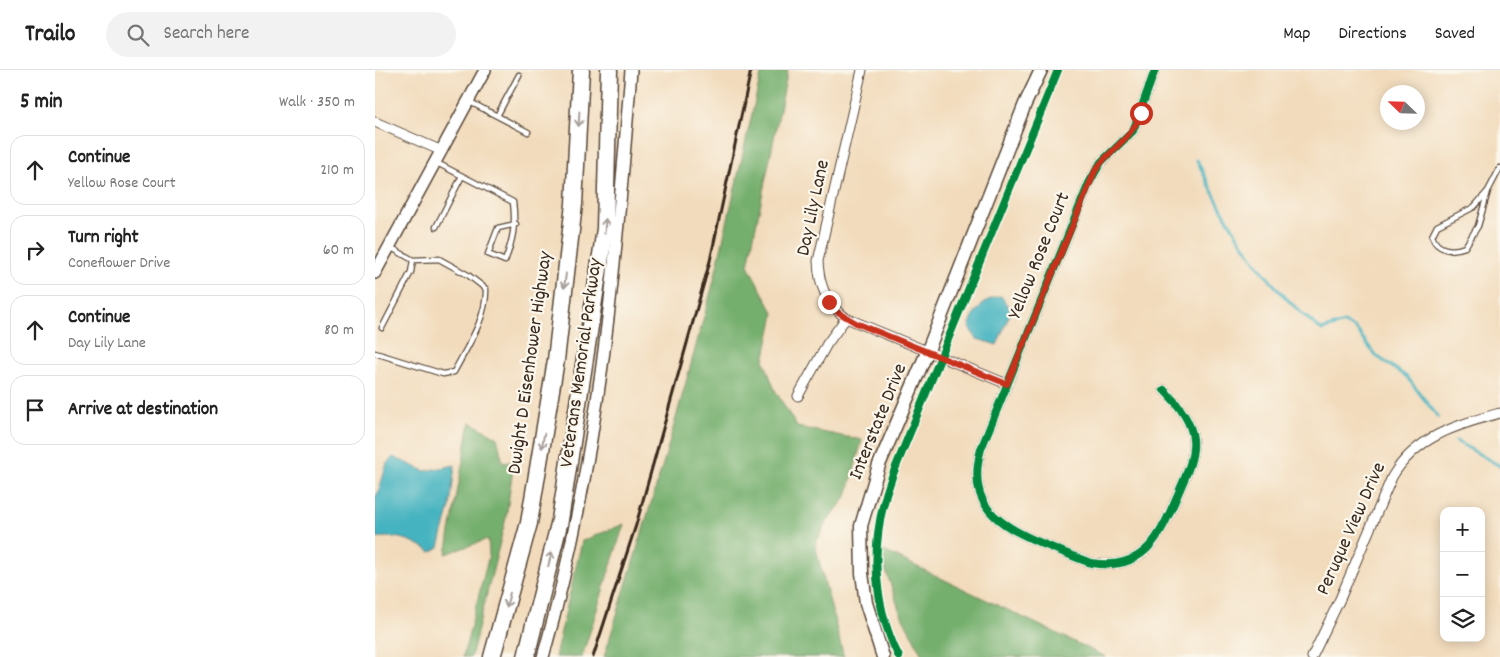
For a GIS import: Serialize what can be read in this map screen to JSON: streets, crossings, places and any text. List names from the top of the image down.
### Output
{
  "streets": {
    "highway": ["Dwight D Eisenhower Highway"],
    "main road": ["Interstate Drive"],
    "street": [
      "Day Lily Lane",
      "Yellow Rose Court",
      "Veterans Memorial Parkway",
      "Peruque View Drive"
    ]
  },
  "crossings": [
    ["Day Lily Lane", "Yellow Rose Court"],
    ["Day Lily Lane", "Interstate Drive"]
  ],
  "north": "top left",
  "page": {
    "header": "Trailo",
    "search": "Search here",
    "nav": ["Map", "Directions", "Saved"],
    "heading": ["5 min", "Walk · 350 m"],
    "list": [
      ["Continue", "Yellow Rose Court", "210 m"],
      ["Turn right", "Coneflower Drive", "60 m"],
      ["Continue", "Day Lily Lane", "80 m"],
      "Arrive at destination"
    ],
    "map_buttons": ["+", "−"]
  }
}
